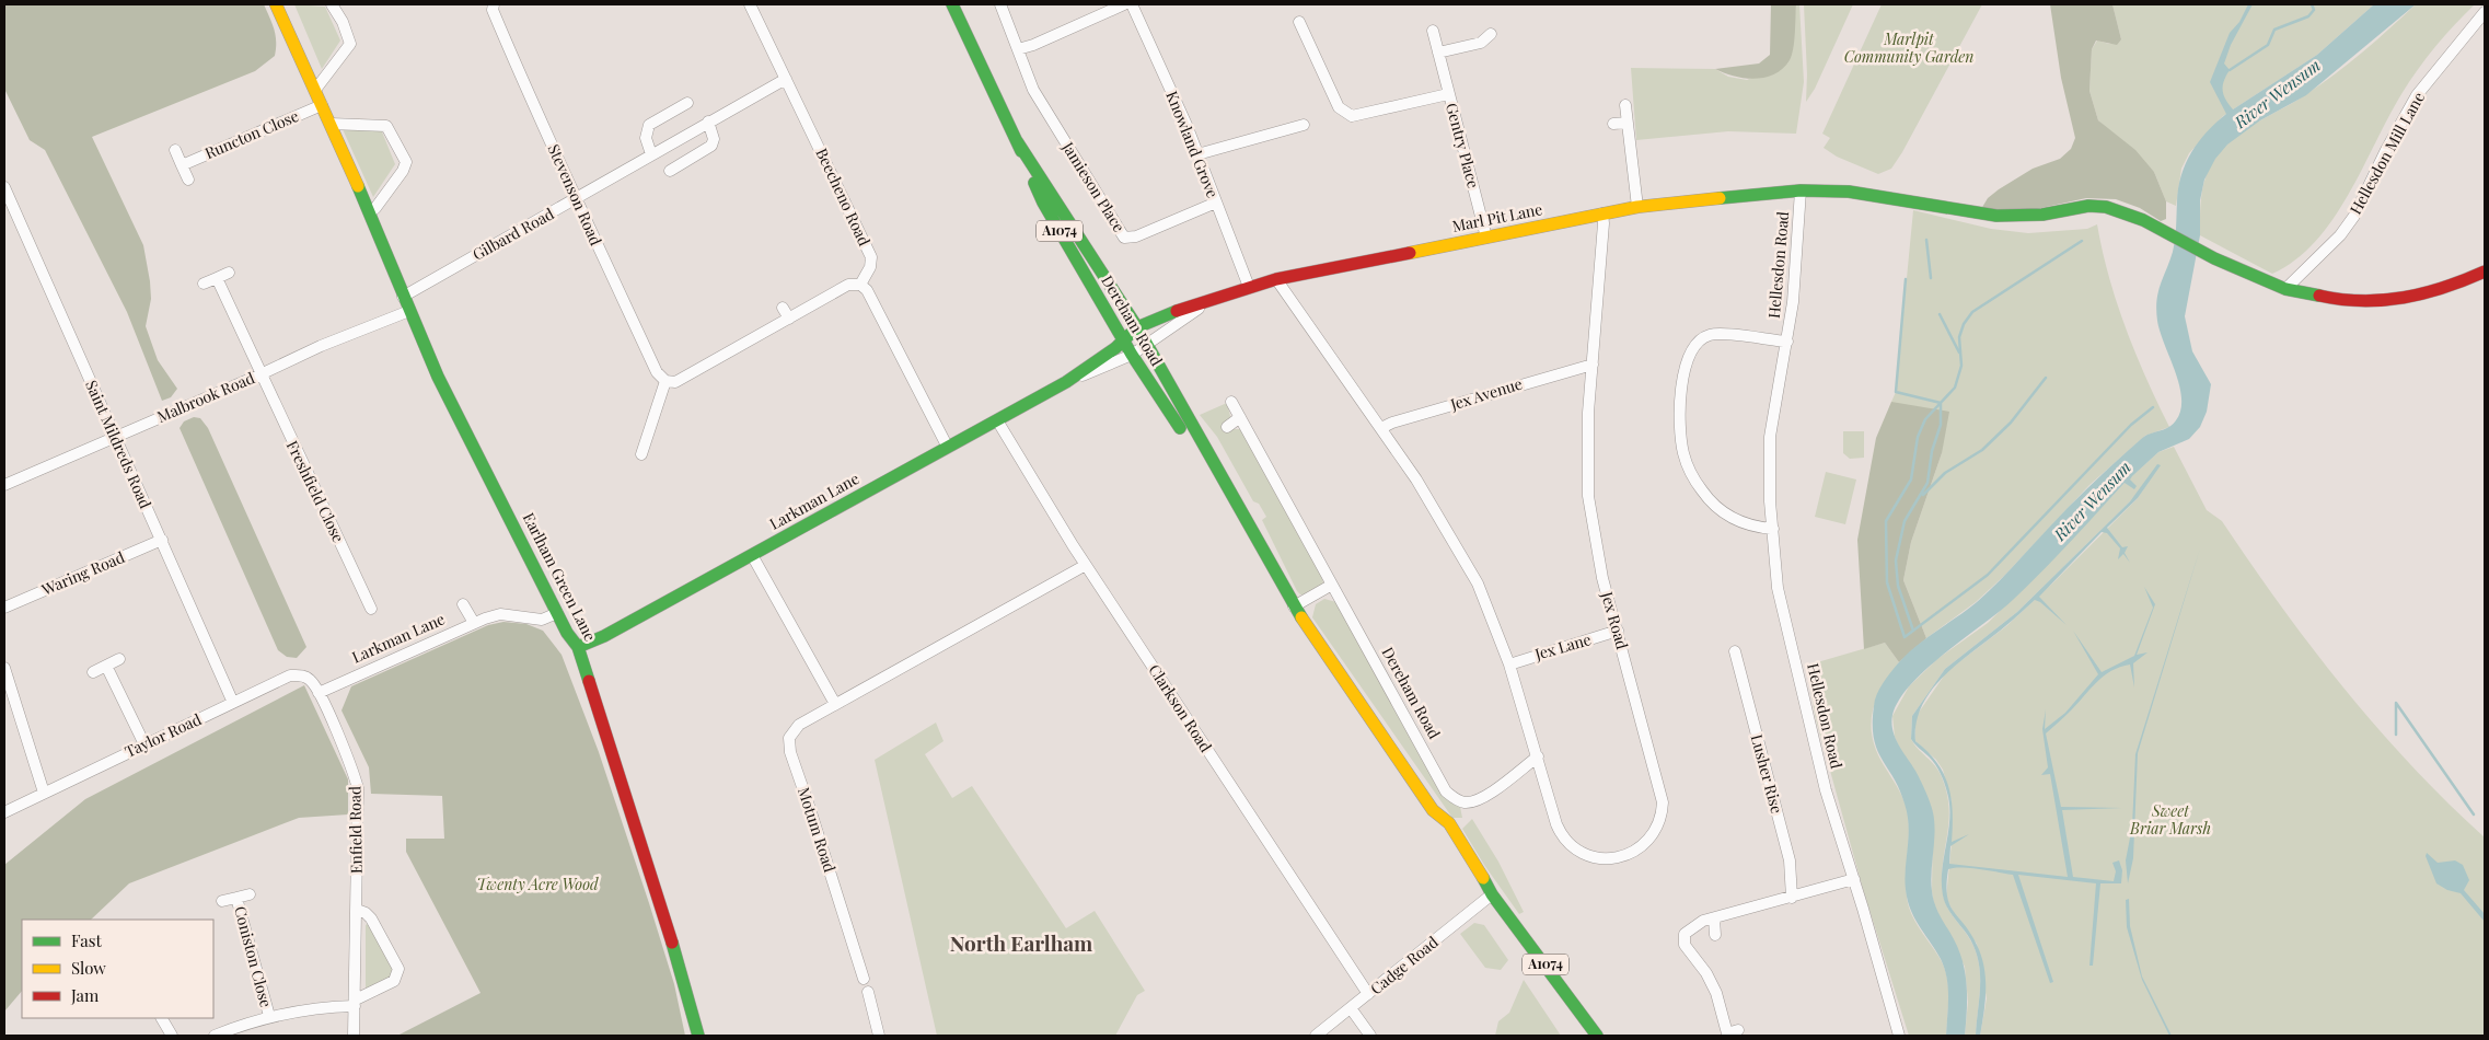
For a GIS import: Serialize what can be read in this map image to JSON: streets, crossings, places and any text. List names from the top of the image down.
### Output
{
  "streets": {
    "main road": [
      "Marl Pit Lane",
      "A1074",
      "Dereham Road",
      "Larkman Lane",
      "Earlham Green Lane"
    ],
    "street": [
      "Runcton Close",
      "Knowland Grove",
      "Gentry Place",
      "Hellesdon Mill Lane",
      "Jamieson Place",
      "Stevenson Road",
      "Beecheno Road",
      "Gilbard Road",
      "Hellesdon Road",
      "Jex Avenue",
      "Malbrook Road",
      "Saint Mildreds Road",
      "Freshfield Close",
      "Waring Road",
      "Jex Road",
      "Jex Lane",
      "Clarkson Road",
      "Taylor Road",
      "Lusher Rise",
      "Enfield Road",
      "Motum Road",
      "Coniston Close",
      "Cadge Road"
    ]
  },
  "crossings": [
    ["Runcton Close", "Earlham Green Lane"],
    ["Knowland Grove", "Jamieson Place"],
    ["Knowland Grove", "Marl Pit Lane"],
    ["Gentry Place", "Marl Pit Lane"],
    ["Stevenson Road", "Gilbard Road"],
    ["Beecheno Road", "Gilbard Road"],
    ["Marl Pit Lane", "Hellesdon Road"],
    ["Marl Pit Lane", "Dereham Road"],
    ["Marl Pit Lane", "Larkman Lane"],
    ["Marl Pit Lane", "Jex Road"],
    ["Gilbard Road", "Earlham Green Lane"],
    ["Dereham Road", "Larkman Lane"],
    ["Dereham Road", "Jex Road"],
    ["Dereham Road", "Cadge Road"],
    ["Jex Avenue", "Jex Road"],
    ["Malbrook Road", "Saint Mildreds Road"],
    ["Malbrook Road", "Freshfield Close"],
    ["Malbrook Road", "Earlham Green Lane"],
    ["Saint Mildreds Road", "Waring Road"],
    ["Saint Mildreds Road", "Taylor Road"],
    ["Larkman Lane", "Earlham Green Lane"],
    ["Larkman Lane", "Clarkson Road"],
    ["Larkman Lane", "Taylor Road"],
    ["Larkman Lane", "Enfield Road"],
    ["Jex Road", "Jex Lane"],
    ["Clarkson Road", "Motum Road"],
    ["Clarkson Road", "Cadge Road"],
    ["Taylor Road", "Enfield Road"]
  ],
  "districts": ["North Earlham"],
  "water": ["River Wensum"],
  "parks": ["Marlpit Community Garden", "Sweet Briar Marsh", "Twenty Acre Wood"],
  "legend": ["Fast", "Slow", "Jam"]
}
